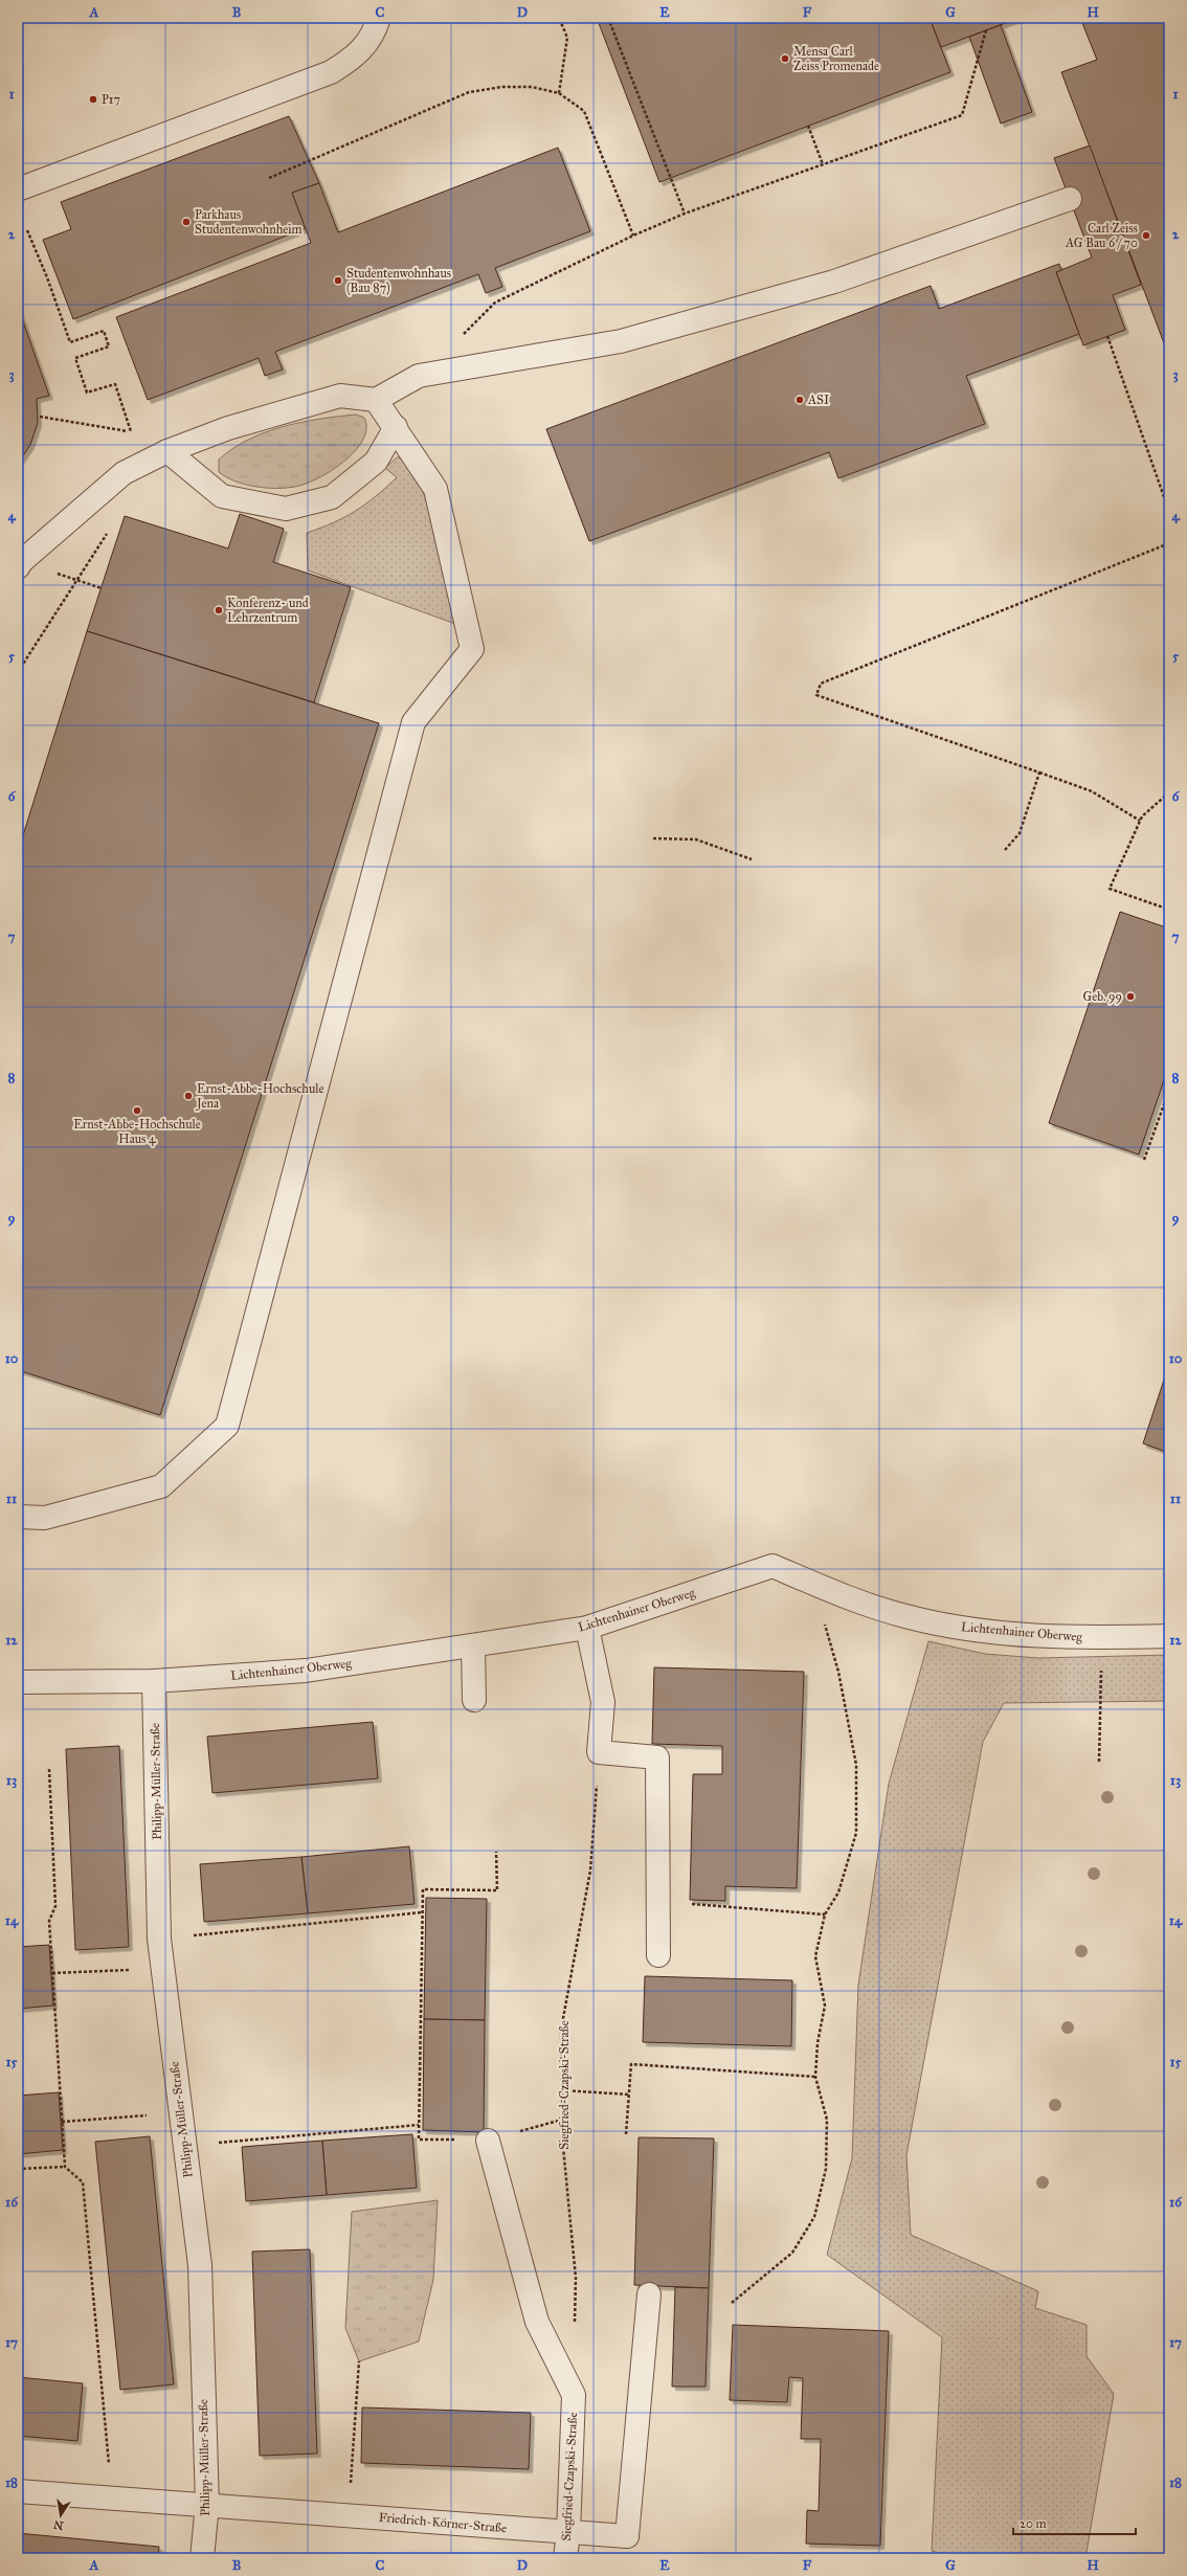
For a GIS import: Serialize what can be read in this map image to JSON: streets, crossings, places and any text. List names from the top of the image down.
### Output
{
  "streets": {
    "street": [
      "Lichtenhainer Oberweg",
      "Philipp-Müller-Straße",
      "Siegfried-Czapski-Straße",
      "Friedrich-Körner-Straße"
    ]
  },
  "crossings": [
    ["Lichtenhainer Oberweg", "Philipp-Müller-Straße"],
    ["Philipp-Müller-Straße", "Friedrich-Körner-Straße"],
    ["Siegfried-Czapski-Straße", "Friedrich-Körner-Straße"]
  ],
  "places": [
    "Mensa Carl Zeiss Promenade",
    "P17",
    "Parkhaus Studentenwohnheim",
    "Carl Zeiss AG Bau 6 / 70",
    "Studentenwohnhaus (Bau 87)",
    "ASI",
    "Konferenz- und Lehrzentrum",
    "Geb. 99",
    "Ernst-Abbe-Hochschule Jena",
    "Ernst-Abbe-Hochschule Haus 4"
  ],
  "scale_bar": "20 m",
  "north": "bottom",
  "grid": {
    "columns": [
      "A",
      "B",
      "C",
      "D",
      "E",
      "F",
      "G",
      "H"
    ],
    "rows": [
      "1",
      "2",
      "3",
      "4",
      "5",
      "6",
      "7",
      "8",
      "9",
      "10",
      "11",
      "12",
      "13",
      "14",
      "15",
      "16",
      "17",
      "18"
    ]
  }
}
